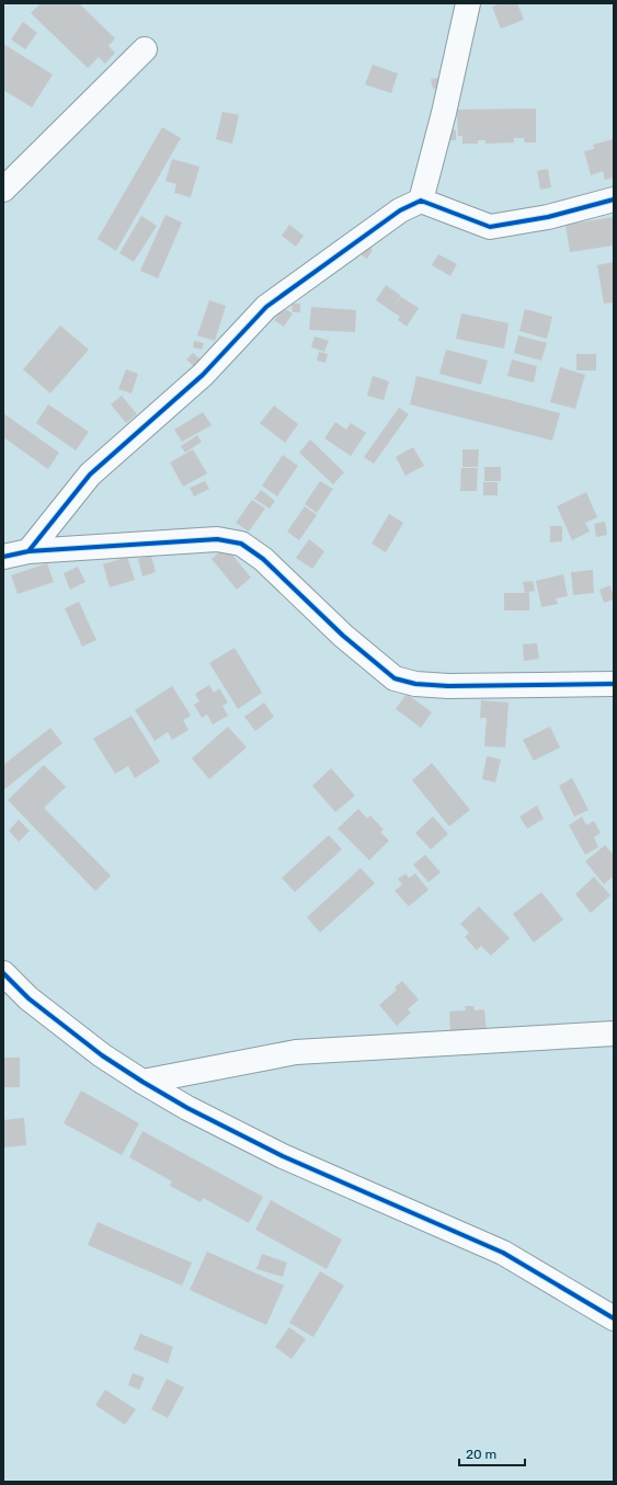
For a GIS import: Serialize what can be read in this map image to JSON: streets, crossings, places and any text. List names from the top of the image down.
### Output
{
  "scale_bar": "20 m"
}
